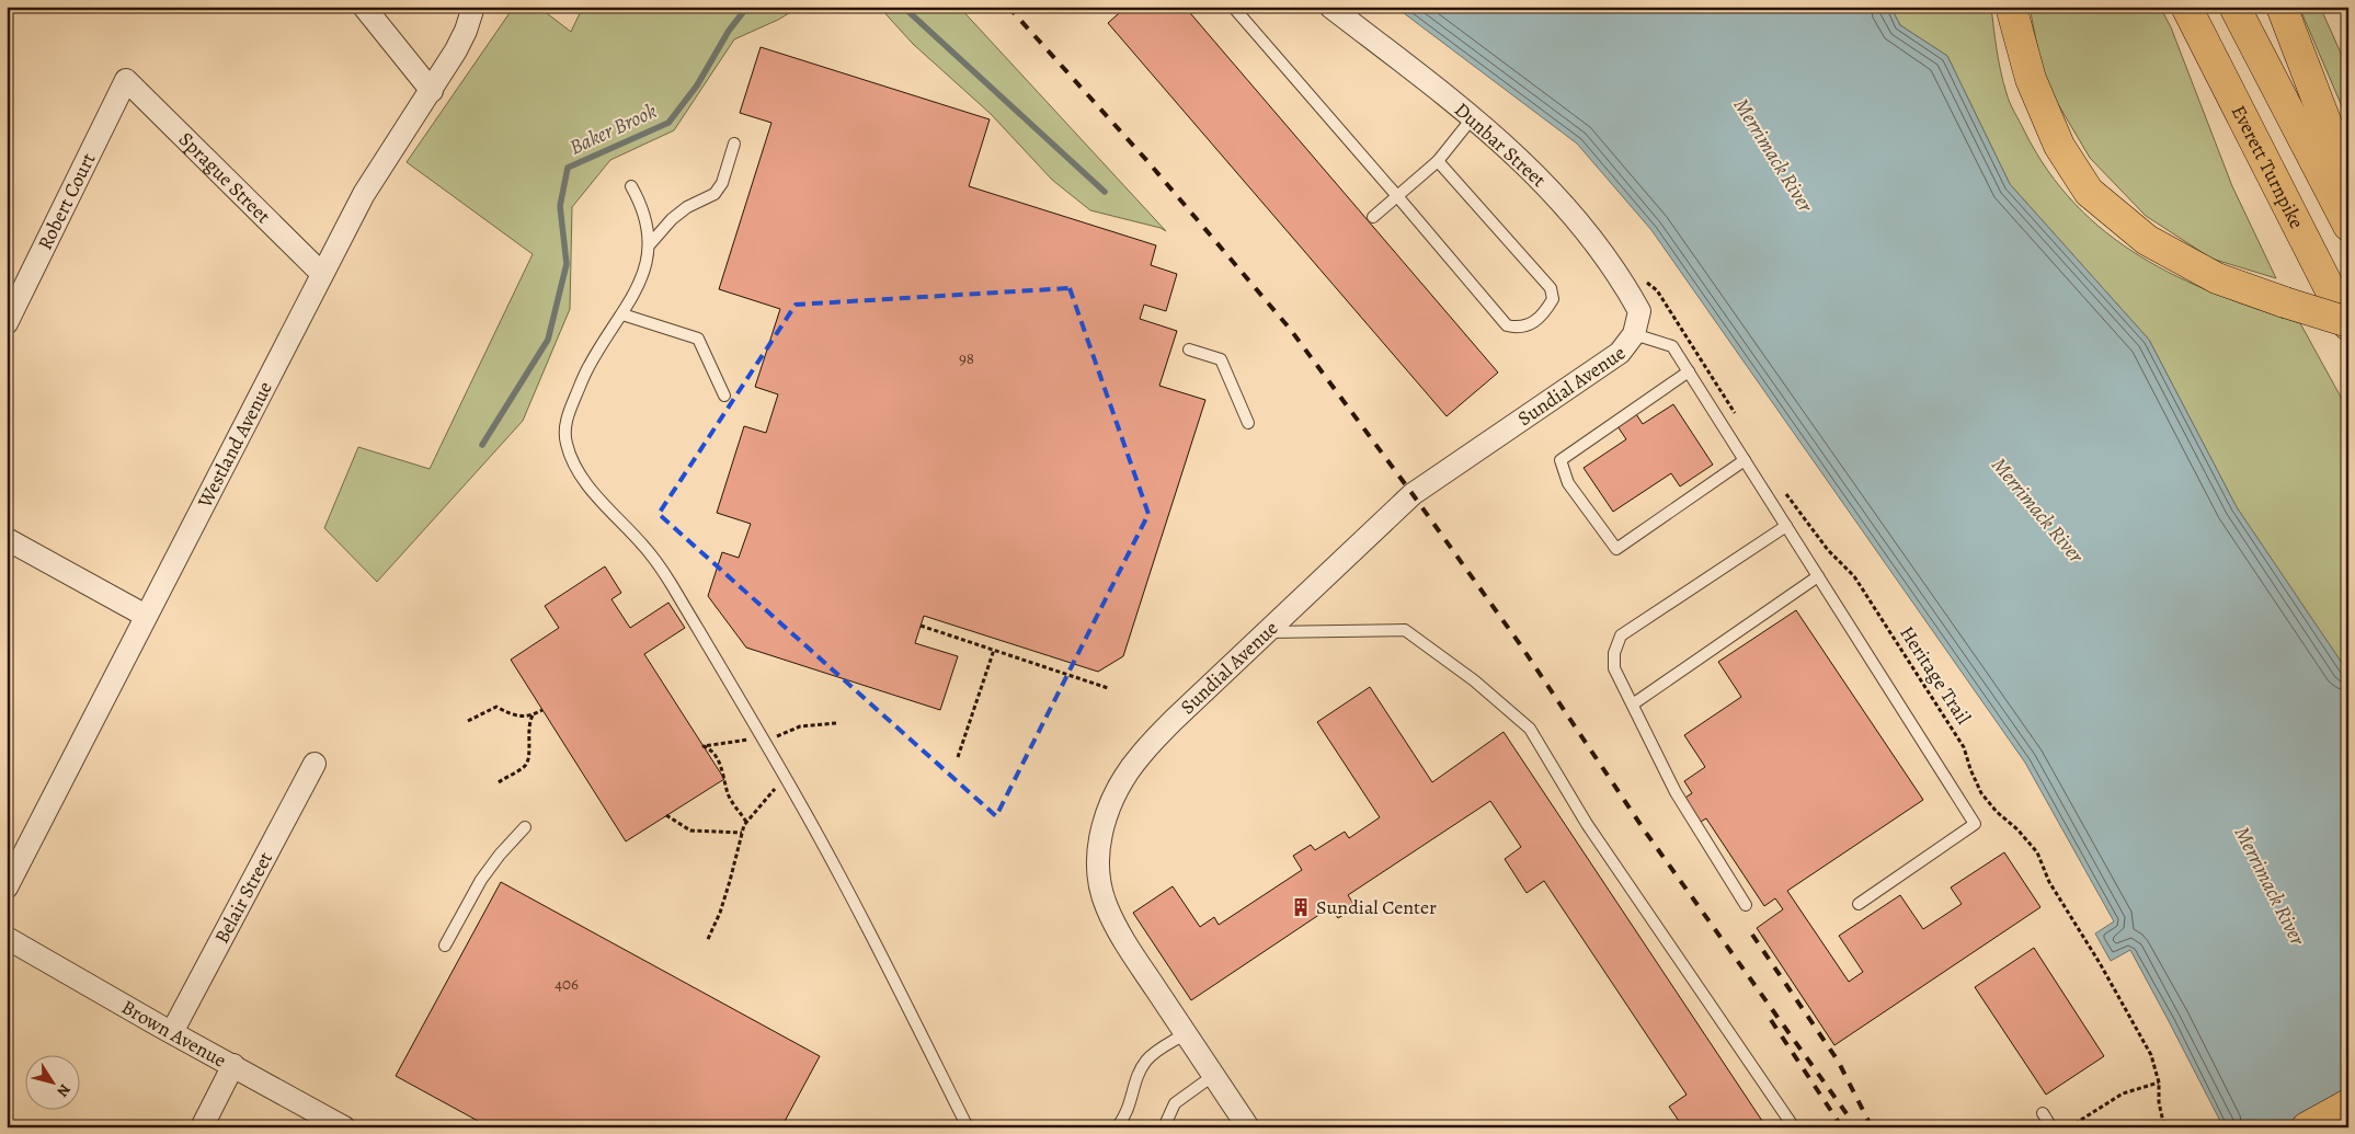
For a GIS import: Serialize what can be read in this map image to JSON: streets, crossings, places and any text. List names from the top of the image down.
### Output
{
  "streets": {
    "main road": ["Everett Turnpike"],
    "street": [
      "Dunbar Street",
      "Sprague Street",
      "Robert Court",
      "Sundial Avenue",
      "Westland Avenue",
      "Belair Street",
      "Brown Avenue"
    ],
    "path": ["Heritage Trail"]
  },
  "crossings": [
    ["Dunbar Street", "Sundial Avenue"],
    ["Sprague Street", "Robert Court"],
    ["Sprague Street", "Westland Avenue"],
    ["Belair Street", "Brown Avenue"]
  ],
  "water": ["Baker Brook", "Merrimack River"],
  "places": {
    "building": ["Sundial Center"]
  },
  "house_numbers": ["98", "406"],
  "north": "bottom right"
}
